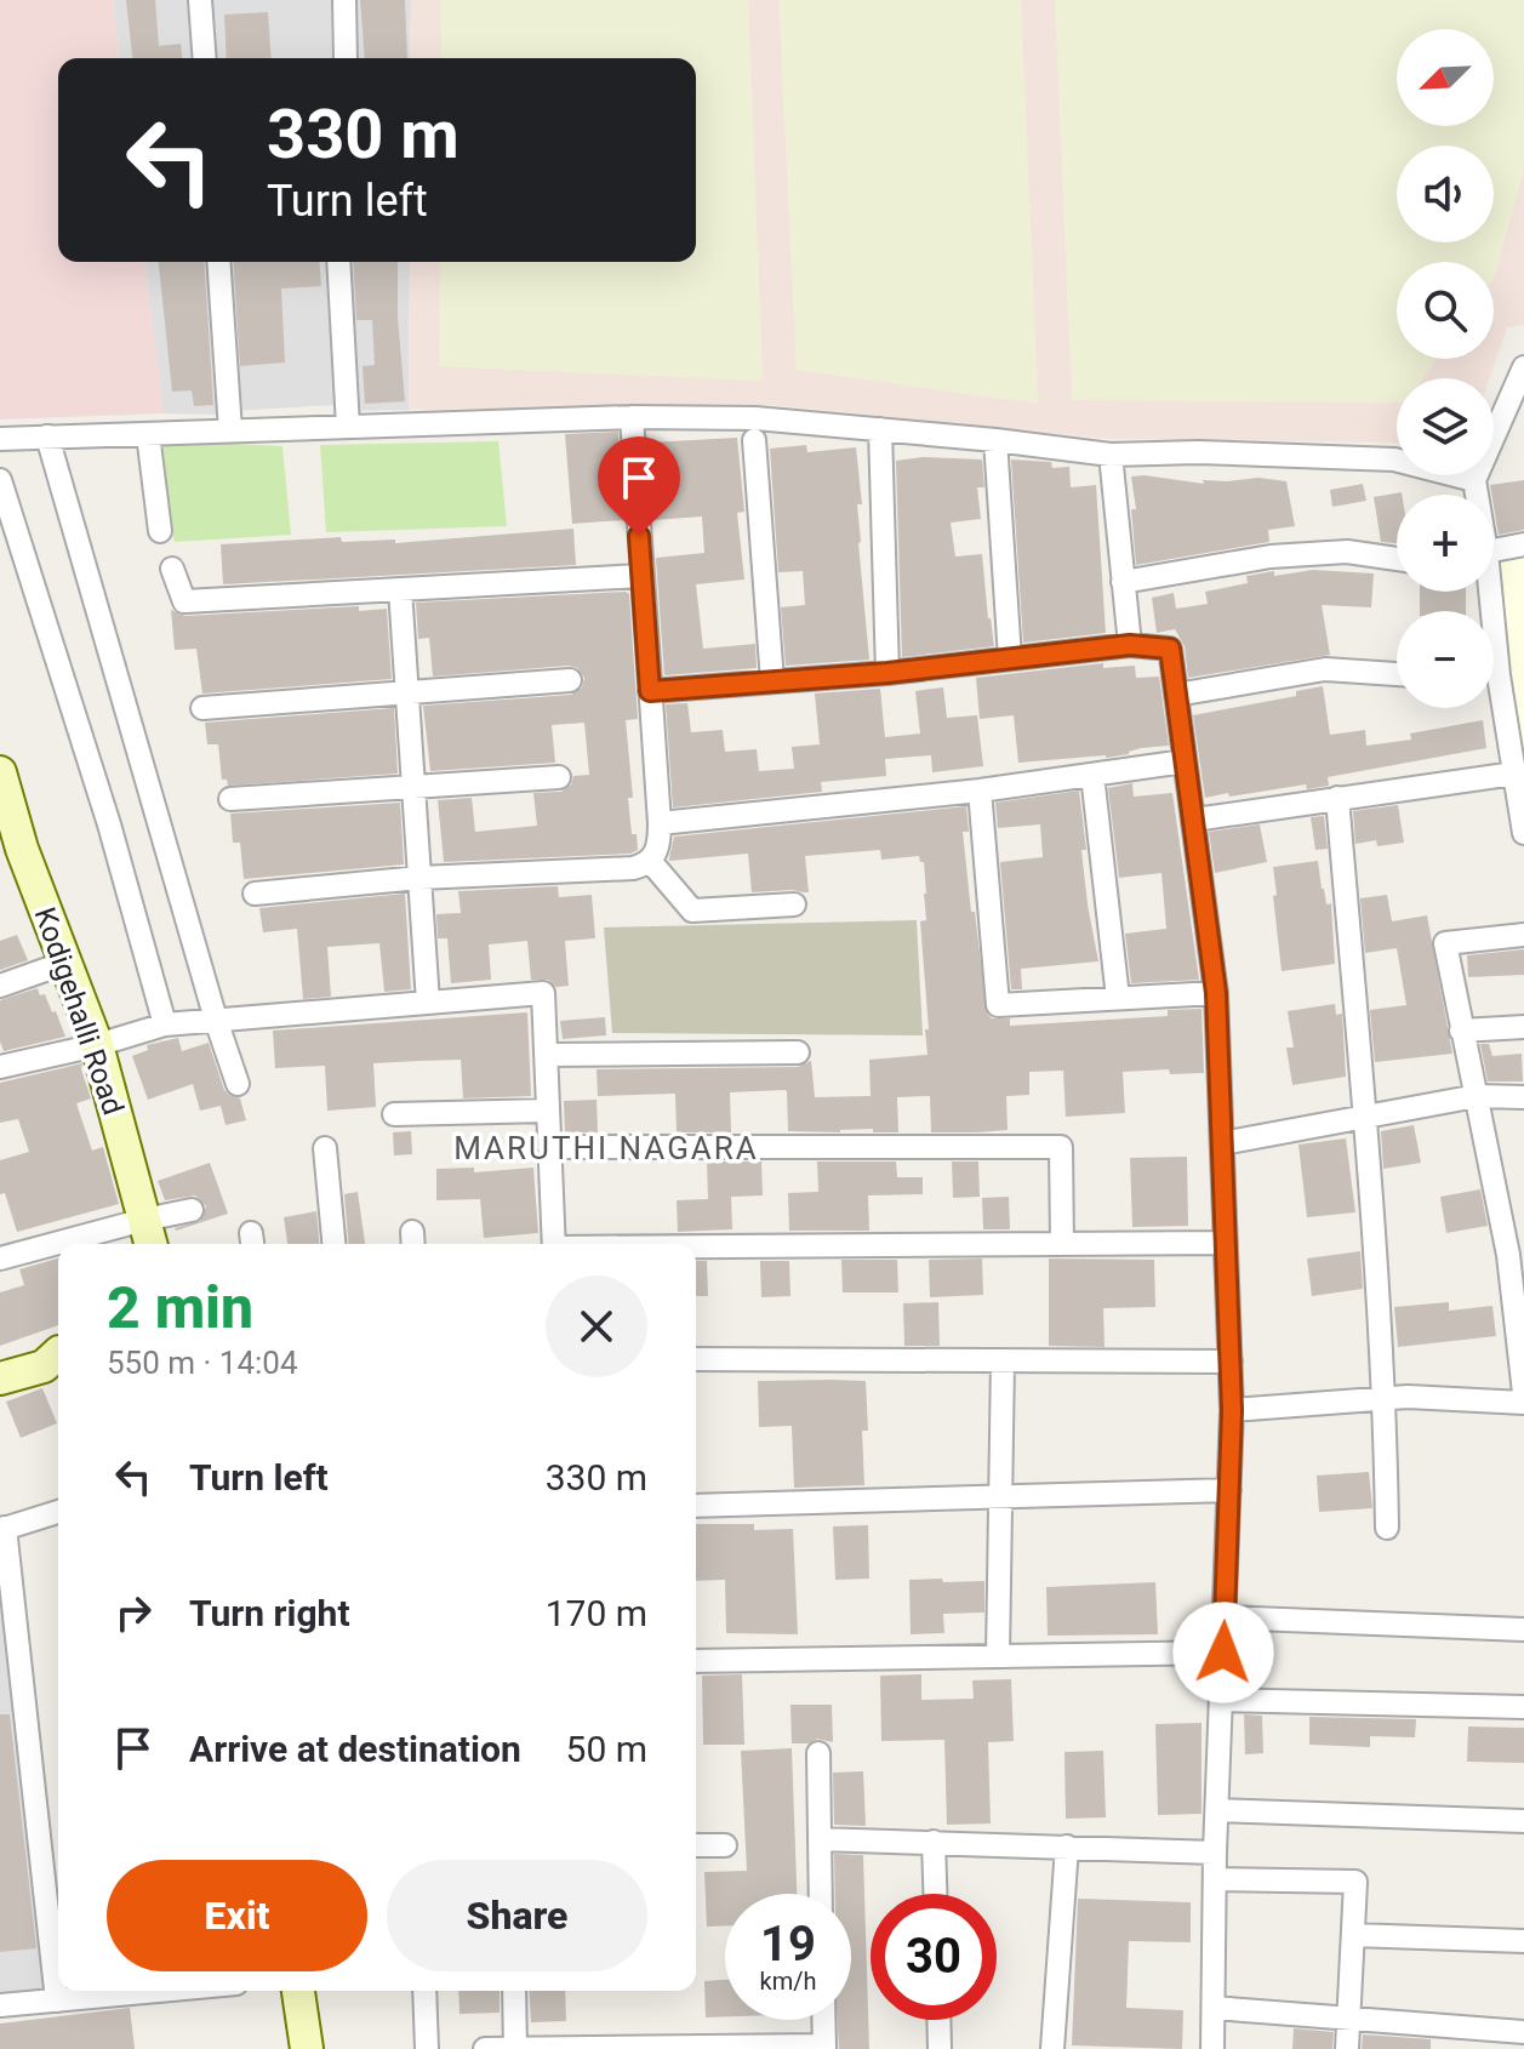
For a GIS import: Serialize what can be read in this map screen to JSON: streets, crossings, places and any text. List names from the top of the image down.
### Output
{
  "streets": {
    "main road": ["Kodigehalli Road"]
  },
  "districts": ["MARUTHI NAGARA"],
  "north": "bottom left",
  "page": {
    "map_buttons": ["+", "−"],
    "turn": ["330 m", "Turn left"],
    "heading": ["2 min", "550 m · 14:04"],
    "list": [
      {
        "name": "Turn left",
        "value": "330 m"
      },
      {
        "name": "Turn right",
        "value": "170 m"
      },
      {
        "name": "Arrive at destination",
        "value": "50 m"
      }
    ],
    "buttons": ["Exit", "Share"],
    "speed": "19 km/h",
    "limit": "30"
  }
}
